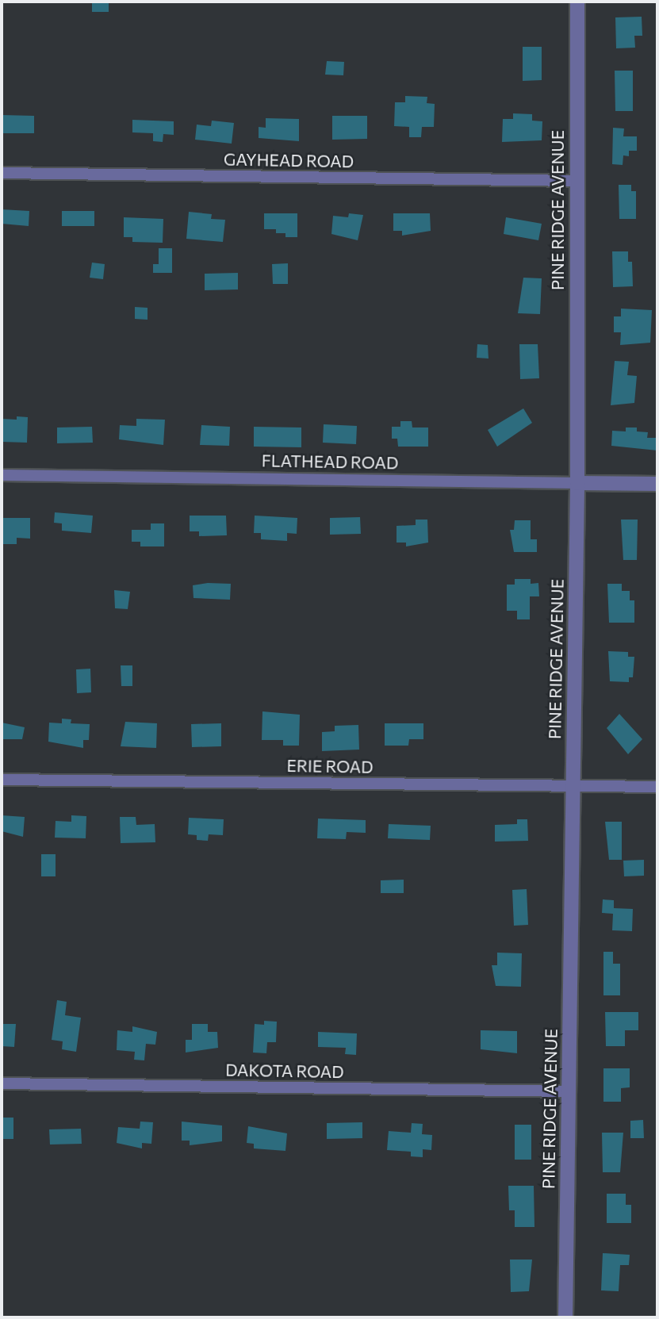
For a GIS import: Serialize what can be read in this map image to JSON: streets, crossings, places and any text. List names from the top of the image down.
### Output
{
  "streets": {
    "street": [
      "GAYHEAD ROAD",
      "PINE RIDGE AVENUE",
      "FLATHEAD ROAD",
      "ERIE ROAD",
      "DAKOTA ROAD"
    ]
  },
  "crossings": [
    ["GAYHEAD ROAD", "PINE RIDGE AVENUE"],
    ["PINE RIDGE AVENUE", "FLATHEAD ROAD"],
    ["PINE RIDGE AVENUE", "ERIE ROAD"],
    ["PINE RIDGE AVENUE", "DAKOTA ROAD"]
  ]
}
